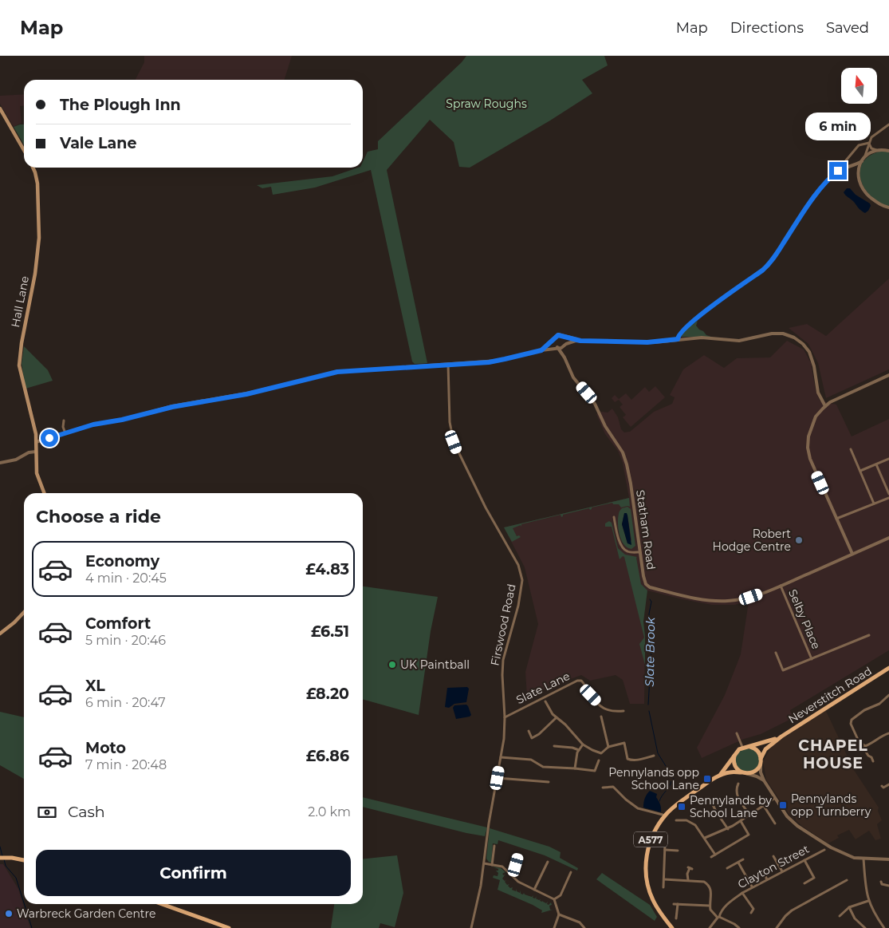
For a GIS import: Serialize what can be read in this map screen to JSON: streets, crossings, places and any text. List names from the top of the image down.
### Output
{
  "streets": {
    "main road": ["Hall Lane", "Neverstitch Road", "A577"],
    "street": [
      "Statham Road",
      "Selby Place",
      "Firswood Road",
      "Slate Lane",
      "Clayton Street"
    ]
  },
  "crossings": [
    ["Statham Road", "Selby Place"],
    ["Firswood Road", "Slate Lane"],
    ["Neverstitch Road", "A577"]
  ],
  "districts": ["CHAPEL HOUSE"],
  "water": ["Slate Brook"],
  "parks": ["Spraw Roughs"],
  "places": {
    "other": ["Robert Hodge Centre", "UK Paintball", "Warbreck Garden Centre"],
    "transit": ["Pennylands opp School Lane", "Pennylands opp Turnberry", "Pennylands by School Lane"]
  },
  "north": "top",
  "page": {
    "header": "Map",
    "nav": ["Map", "Directions", "Saved"],
    "banner": ["The Plough Inn", "Vale Lane"],
    "bubble": "6 min",
    "heading": "Choose a ride",
    "list": [
      {
        "name": "Economy",
        "note": "4 min · 20:45",
        "value": "£4.83"
      },
      {
        "name": "Comfort",
        "note": "5 min · 20:46",
        "value": "£6.51"
      },
      {
        "name": "XL",
        "note": "6 min · 20:47",
        "value": "£8.20"
      },
      {
        "name": "Moto",
        "note": "7 min · 20:48",
        "value": "£6.86"
      }
    ],
    "pay": ["Cash", "2.0 km"],
    "buttons": "Confirm"
  }
}
